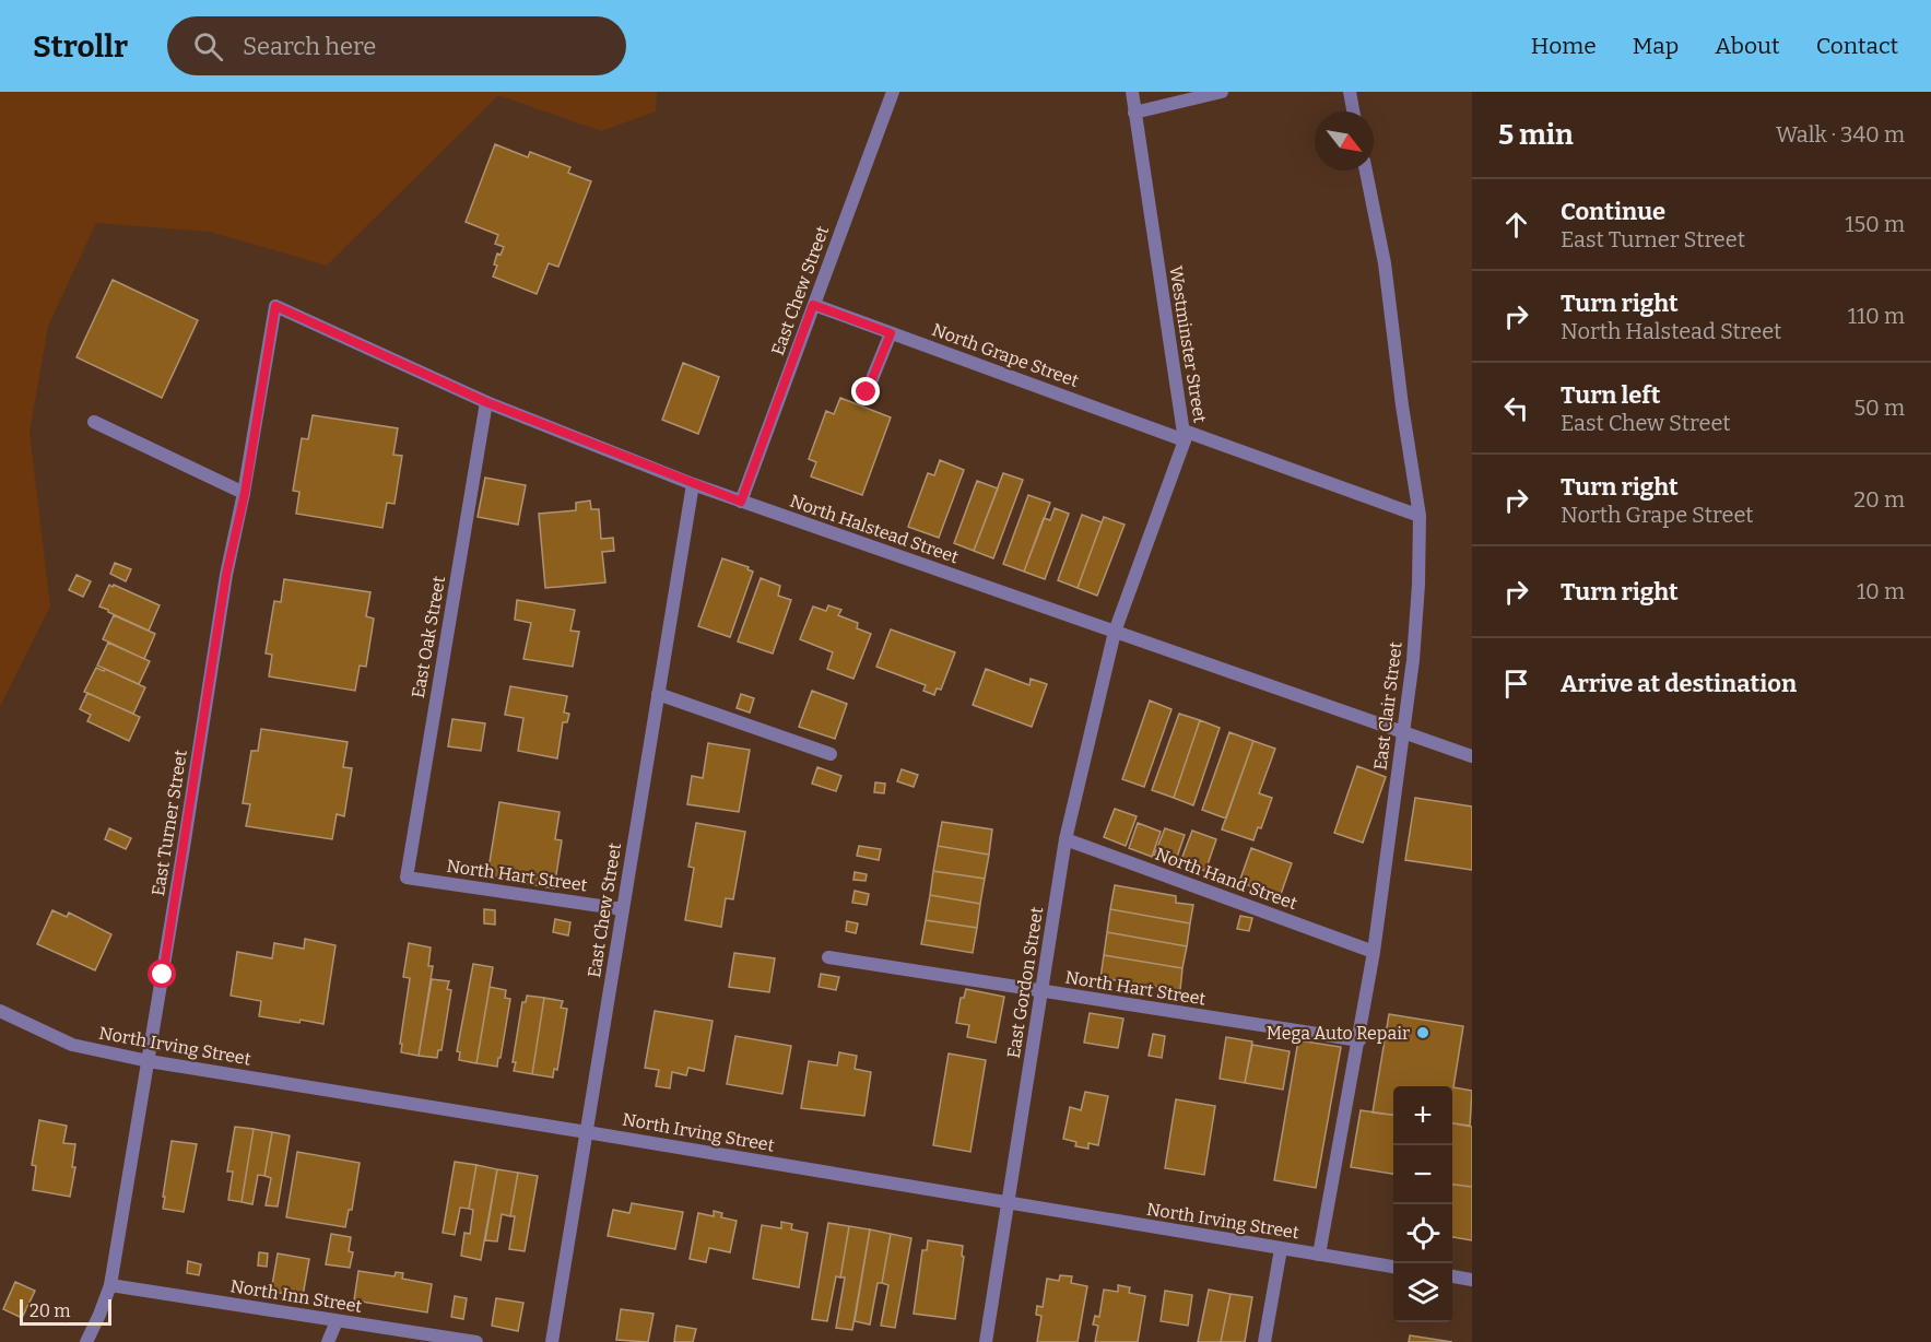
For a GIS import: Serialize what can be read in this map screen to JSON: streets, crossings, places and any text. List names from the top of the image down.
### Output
{
  "streets": {
    "street": [
      "East Chew Street",
      "Westminster Street",
      "North Grape Street",
      "North Halstead Street",
      "East Oak Street",
      "East Clair Street",
      "East Turner Street",
      "North Hart Street",
      "North Hand Street",
      "East Gordon Street",
      "North Irving Street",
      "North Inn Street"
    ]
  },
  "crossings": [
    ["East Chew Street", "North Grape Street"],
    ["East Chew Street", "North Halstead Street"],
    ["East Chew Street", "North Hart Street"],
    ["East Chew Street", "North Irving Street"],
    ["Westminster Street", "North Grape Street"],
    ["Westminster Street", "North Halstead Street"],
    ["Westminster Street", "East Gordon Street"],
    ["North Grape Street", "East Clair Street"],
    ["North Halstead Street", "East Oak Street"],
    ["North Halstead Street", "East Clair Street"],
    ["North Halstead Street", "East Turner Street"],
    ["North Halstead Street", "East Gordon Street"],
    ["East Oak Street", "North Hart Street"],
    ["East Clair Street", "North Hart Street"],
    ["East Clair Street", "North Hand Street"],
    ["East Clair Street", "North Irving Street"],
    ["East Turner Street", "North Irving Street"],
    ["East Turner Street", "North Inn Street"],
    ["North Hart Street", "East Gordon Street"],
    ["North Hand Street", "East Gordon Street"],
    ["East Gordon Street", "North Irving Street"]
  ],
  "places": ["Mega Auto Repair"],
  "scale_bar": "20 m",
  "north": "bottom right",
  "page": {
    "header": "Strollr",
    "search": "Search here",
    "nav": [
      "Home",
      "Map",
      "About",
      "Contact"
    ],
    "heading": ["5 min", "Walk · 340 m"],
    "list": [
      ["Continue", "East Turner Street", "150 m"],
      ["Turn right", "North Halstead Street", "110 m"],
      ["Turn left", "East Chew Street", "50 m"],
      ["Turn right", "North Grape Street", "20 m"],
      ["Turn right", "10 m"],
      "Arrive at destination"
    ],
    "map_buttons": ["+", "−"],
    "scale": "20 m"
  }
}
